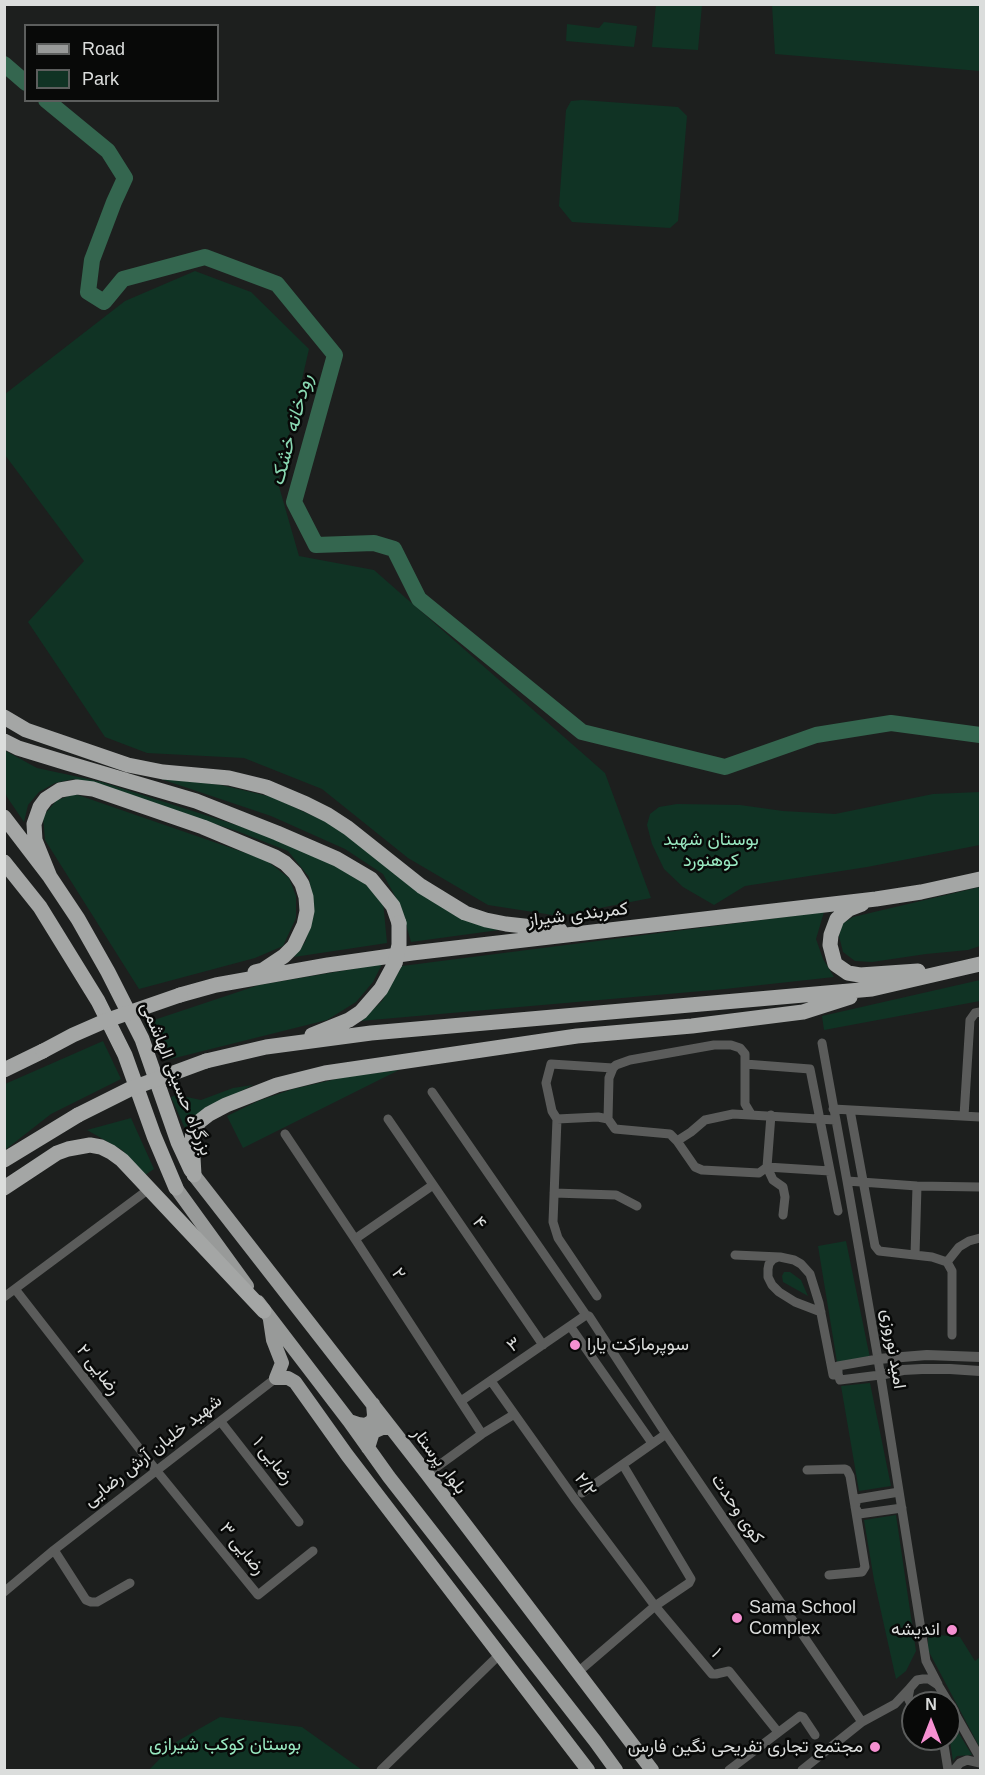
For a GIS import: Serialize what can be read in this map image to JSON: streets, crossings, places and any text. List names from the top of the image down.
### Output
{
  "streets": {
    "highway": ["کمربندی شیراز", "بزرگراه حسینی الهاشمی"],
    "main road": ["بلوار پرستار"],
    "street": [
      "۴",
      "۲",
      "۳",
      "امید نوروزی",
      "رضایی ۲",
      "شهید خلبان آرش رضایی",
      "رضایی ۱",
      "۲/۲",
      "کوی وحدت",
      "رضایی ۳",
      "۱"
    ]
  },
  "crossings": [
    ["بزرگراه حسینی الهاشمی", "بلوار پرستار"],
    ["۴", "۳"],
    ["۲", "۳"],
    ["۳", "۲/۲"],
    ["۳", "کوی وحدت"],
    ["رضایی ۲", "شهید خلبان آرش رضایی"],
    ["رضایی ۲", "رضایی ۳"],
    ["شهید خلبان آرش رضایی", "رضایی ۱"],
    ["شهید خلبان آرش رضایی", "رضایی ۳"],
    ["۲/۲", "۱"]
  ],
  "water": ["رودخانه خشک"],
  "parks": ["بوستان شهید کوهنورد", "بوستان کوکب شیرازی"],
  "places": [
    "سوپرمارکت یارا",
    "Sama School Complex",
    "اندیشه",
    "مجتمع تجاری تفریحی نگین فارس"
  ],
  "legend": ["Road", "Park"],
  "north": "top"
}
